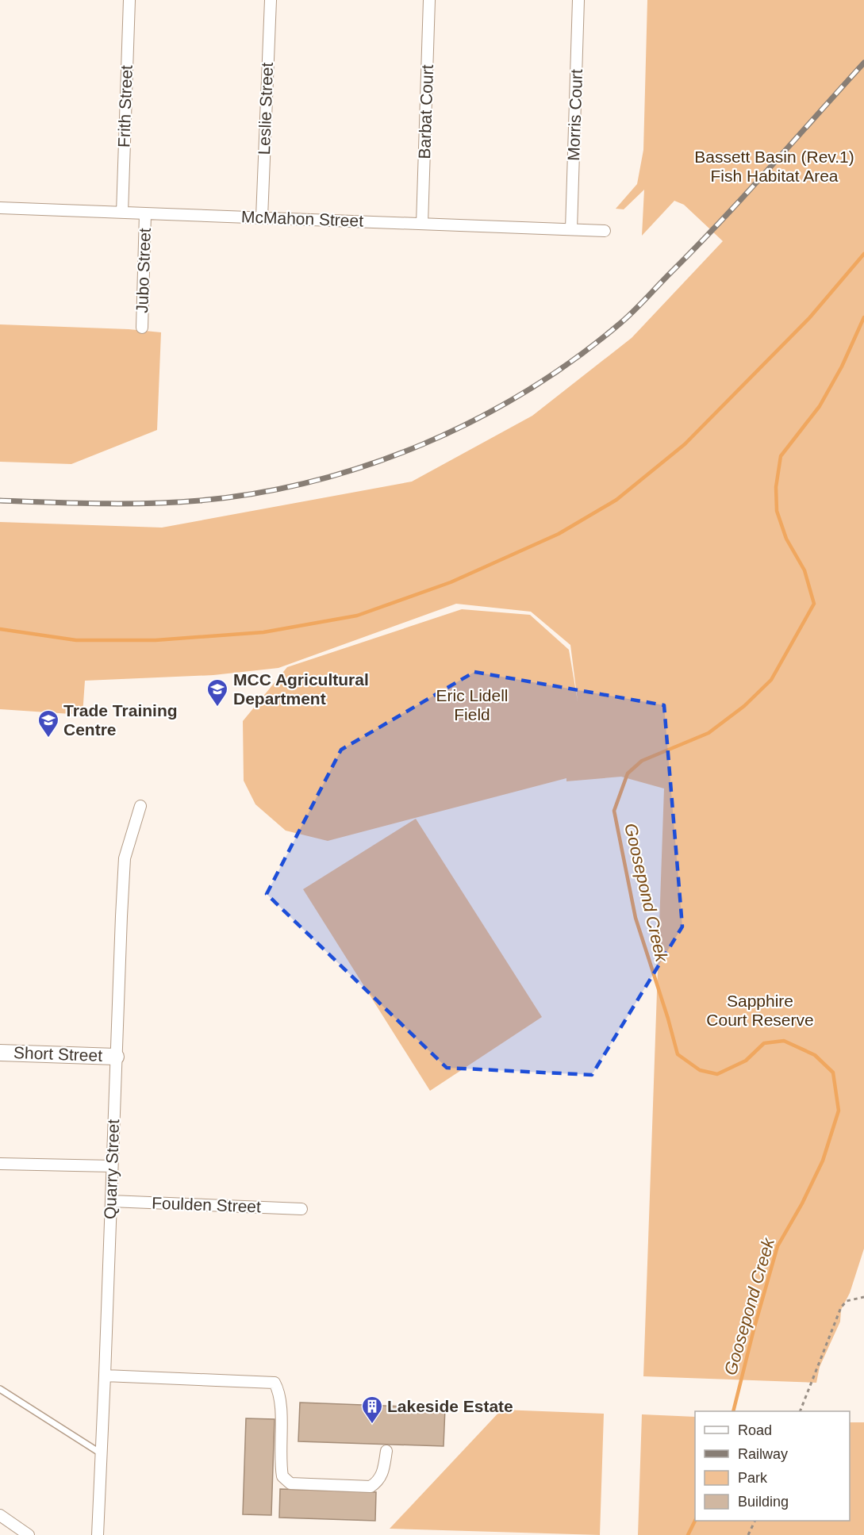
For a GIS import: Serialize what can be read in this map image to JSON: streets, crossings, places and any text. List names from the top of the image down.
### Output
{
  "streets": {
    "street": [
      "Frith Street",
      "Leslie Street",
      "Barbat Court",
      "Morris Court",
      "McMahon Street",
      "Jubo Street",
      "Short Street",
      "Quarry Street",
      "Foulden Street"
    ]
  },
  "crossings": [
    ["Frith Street", "McMahon Street"],
    ["Leslie Street", "McMahon Street"],
    ["Barbat Court", "McMahon Street"],
    ["Morris Court", "McMahon Street"],
    ["McMahon Street", "Jubo Street"],
    ["Short Street", "Quarry Street"],
    ["Quarry Street", "Foulden Street"]
  ],
  "water": ["Goosepond Creek"],
  "parks": ["Bassett Basin (Rev.1) Fish Habitat Area", "Eric Lidell Field", "Sapphire Court Reserve"],
  "places": {
    "school or university": ["MCC Agricultural Department", "Trade Training Centre"],
    "building": ["Lakeside Estate"]
  },
  "legend": [
    "Road",
    "Railway",
    "Park",
    "Building"
  ]
}
